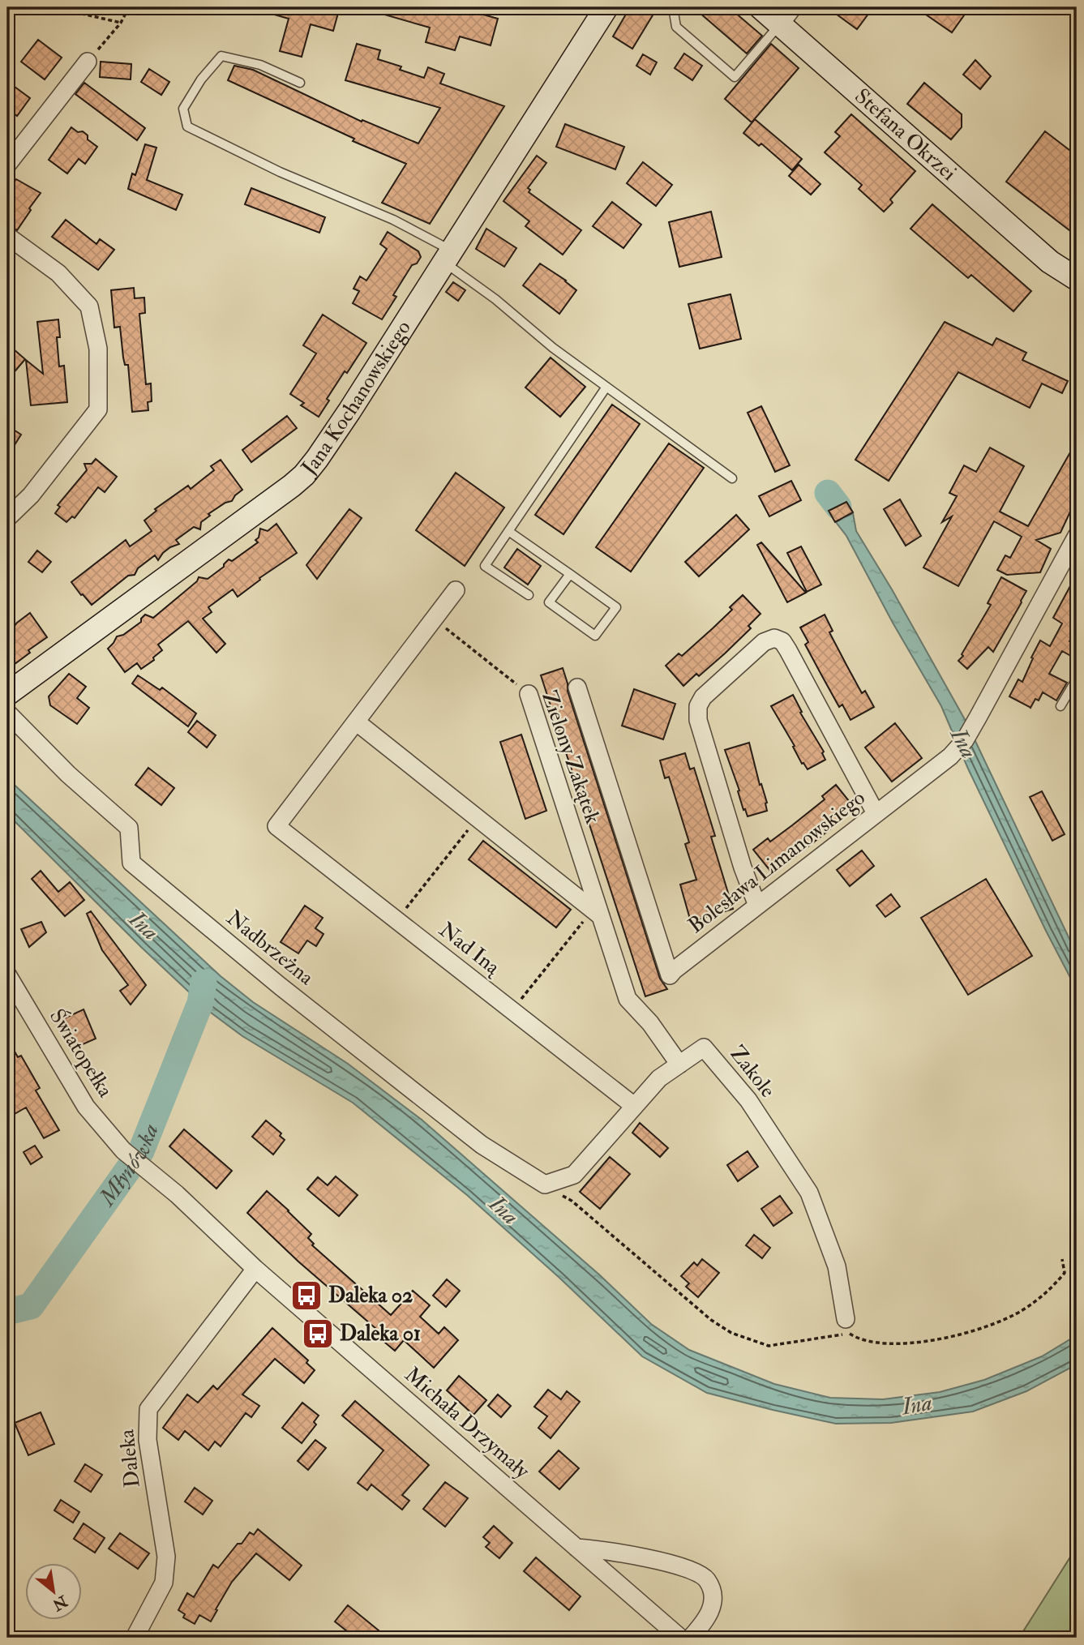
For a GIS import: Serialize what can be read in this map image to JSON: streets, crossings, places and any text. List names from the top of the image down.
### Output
{
  "streets": {
    "street": [
      "Stefana Okrzei",
      "Jana Kochanowskiego",
      "Zielony Zakątek",
      "Bolesława Limanowskiego",
      "Nadbrzeżna",
      "Nad Iną",
      "Światopełka",
      "Zakole",
      "Michała Drzymały",
      "Daleka"
    ]
  },
  "crossings": [
    ["Zielony Zakątek", "Zakole"],
    ["Nadbrzeżna", "Zakole"],
    ["Nad Iną", "Zakole"],
    ["Światopełka", "Michała Drzymały"],
    ["Michała Drzymały", "Daleka"]
  ],
  "water": ["Ina", "Młynówka"],
  "places": {
    "bus stop": ["Daleka 02", "Daleka 01"]
  },
  "north": "bottom right"
}
